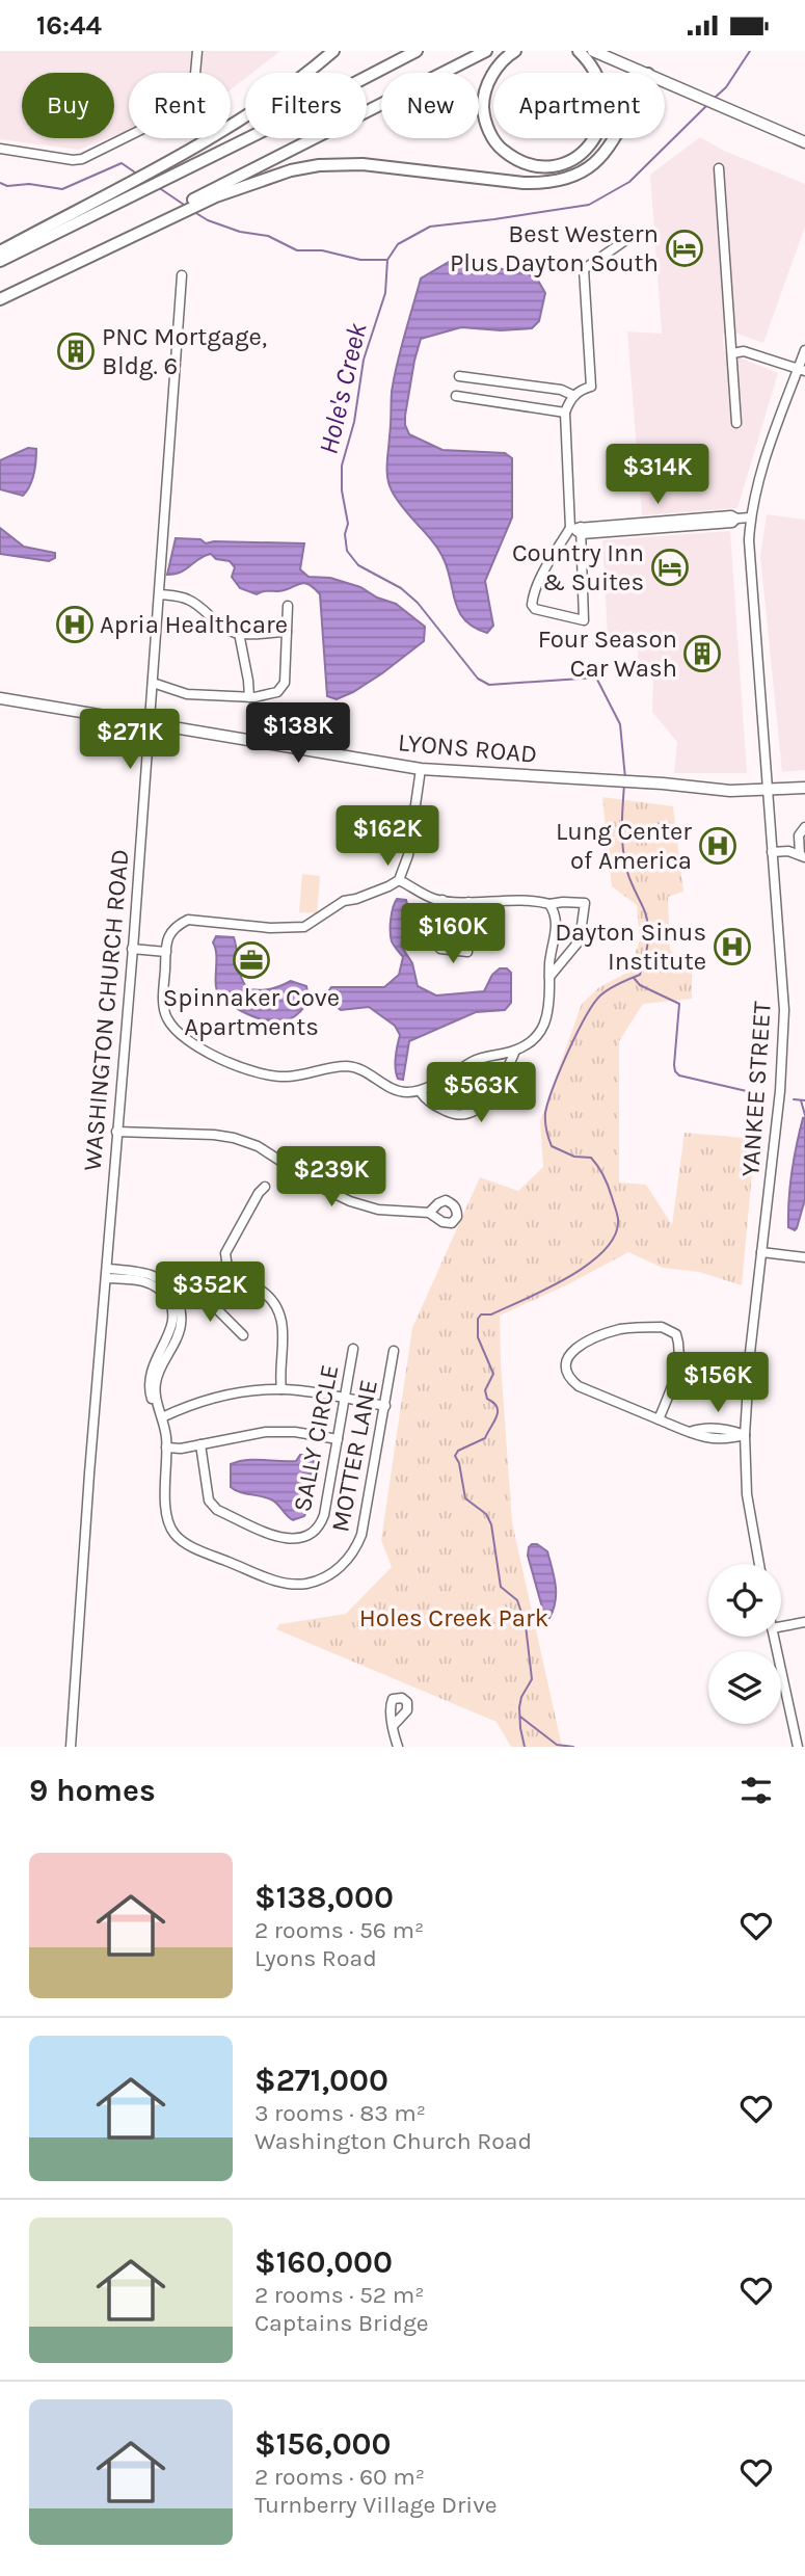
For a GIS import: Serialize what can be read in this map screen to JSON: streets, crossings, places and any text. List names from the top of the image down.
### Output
{
  "streets": {
    "main road": ["LYONS ROAD"],
    "street": [
      "WASHINGTON CHURCH ROAD",
      "YANKEE STREET",
      "SALLY CIRCLE",
      "MOTTER LANE"
    ]
  },
  "crossings": [
    ["LYONS ROAD", "WASHINGTON CHURCH ROAD"],
    ["LYONS ROAD", "YANKEE STREET"]
  ],
  "water": ["Hole's Creek"],
  "parks": ["Holes Creek Park"],
  "places": {
    "hotel": ["Best Western Plus Dayton South", "Country Inn & Suites"],
    "building": ["PNC Mortgage, Bldg. 6", "Four Season Car Wash"],
    "hospital": ["Apria Healthcare", "Lung Center of America", "Dayton Sinus Institute"],
    "office": ["Spinnaker Cove Apartments"]
  },
  "page": {
    "status": "16:44",
    "chip": [
      "Buy",
      "Rent",
      "Filters",
      "New",
      "Apartment"
    ],
    "price": [
      "$314K",
      "$138K",
      "$271K",
      "$162K",
      "$160K",
      "$563K",
      "$239K",
      "$352K",
      "$156K"
    ],
    "heading": "9 homes",
    "list": [
      {
        "name": "$138,000",
        "note": "2 rooms · 56 m² · Lyons Road"
      },
      {
        "name": "$271,000",
        "note": "3 rooms · 83 m² · Washington Church Road"
      },
      {
        "name": "$160,000",
        "note": "2 rooms · 52 m² · Captains Bridge"
      },
      {
        "name": "$156,000",
        "note": "2 rooms · 60 m² · Turnberry Village Drive"
      }
    ]
  }
}
